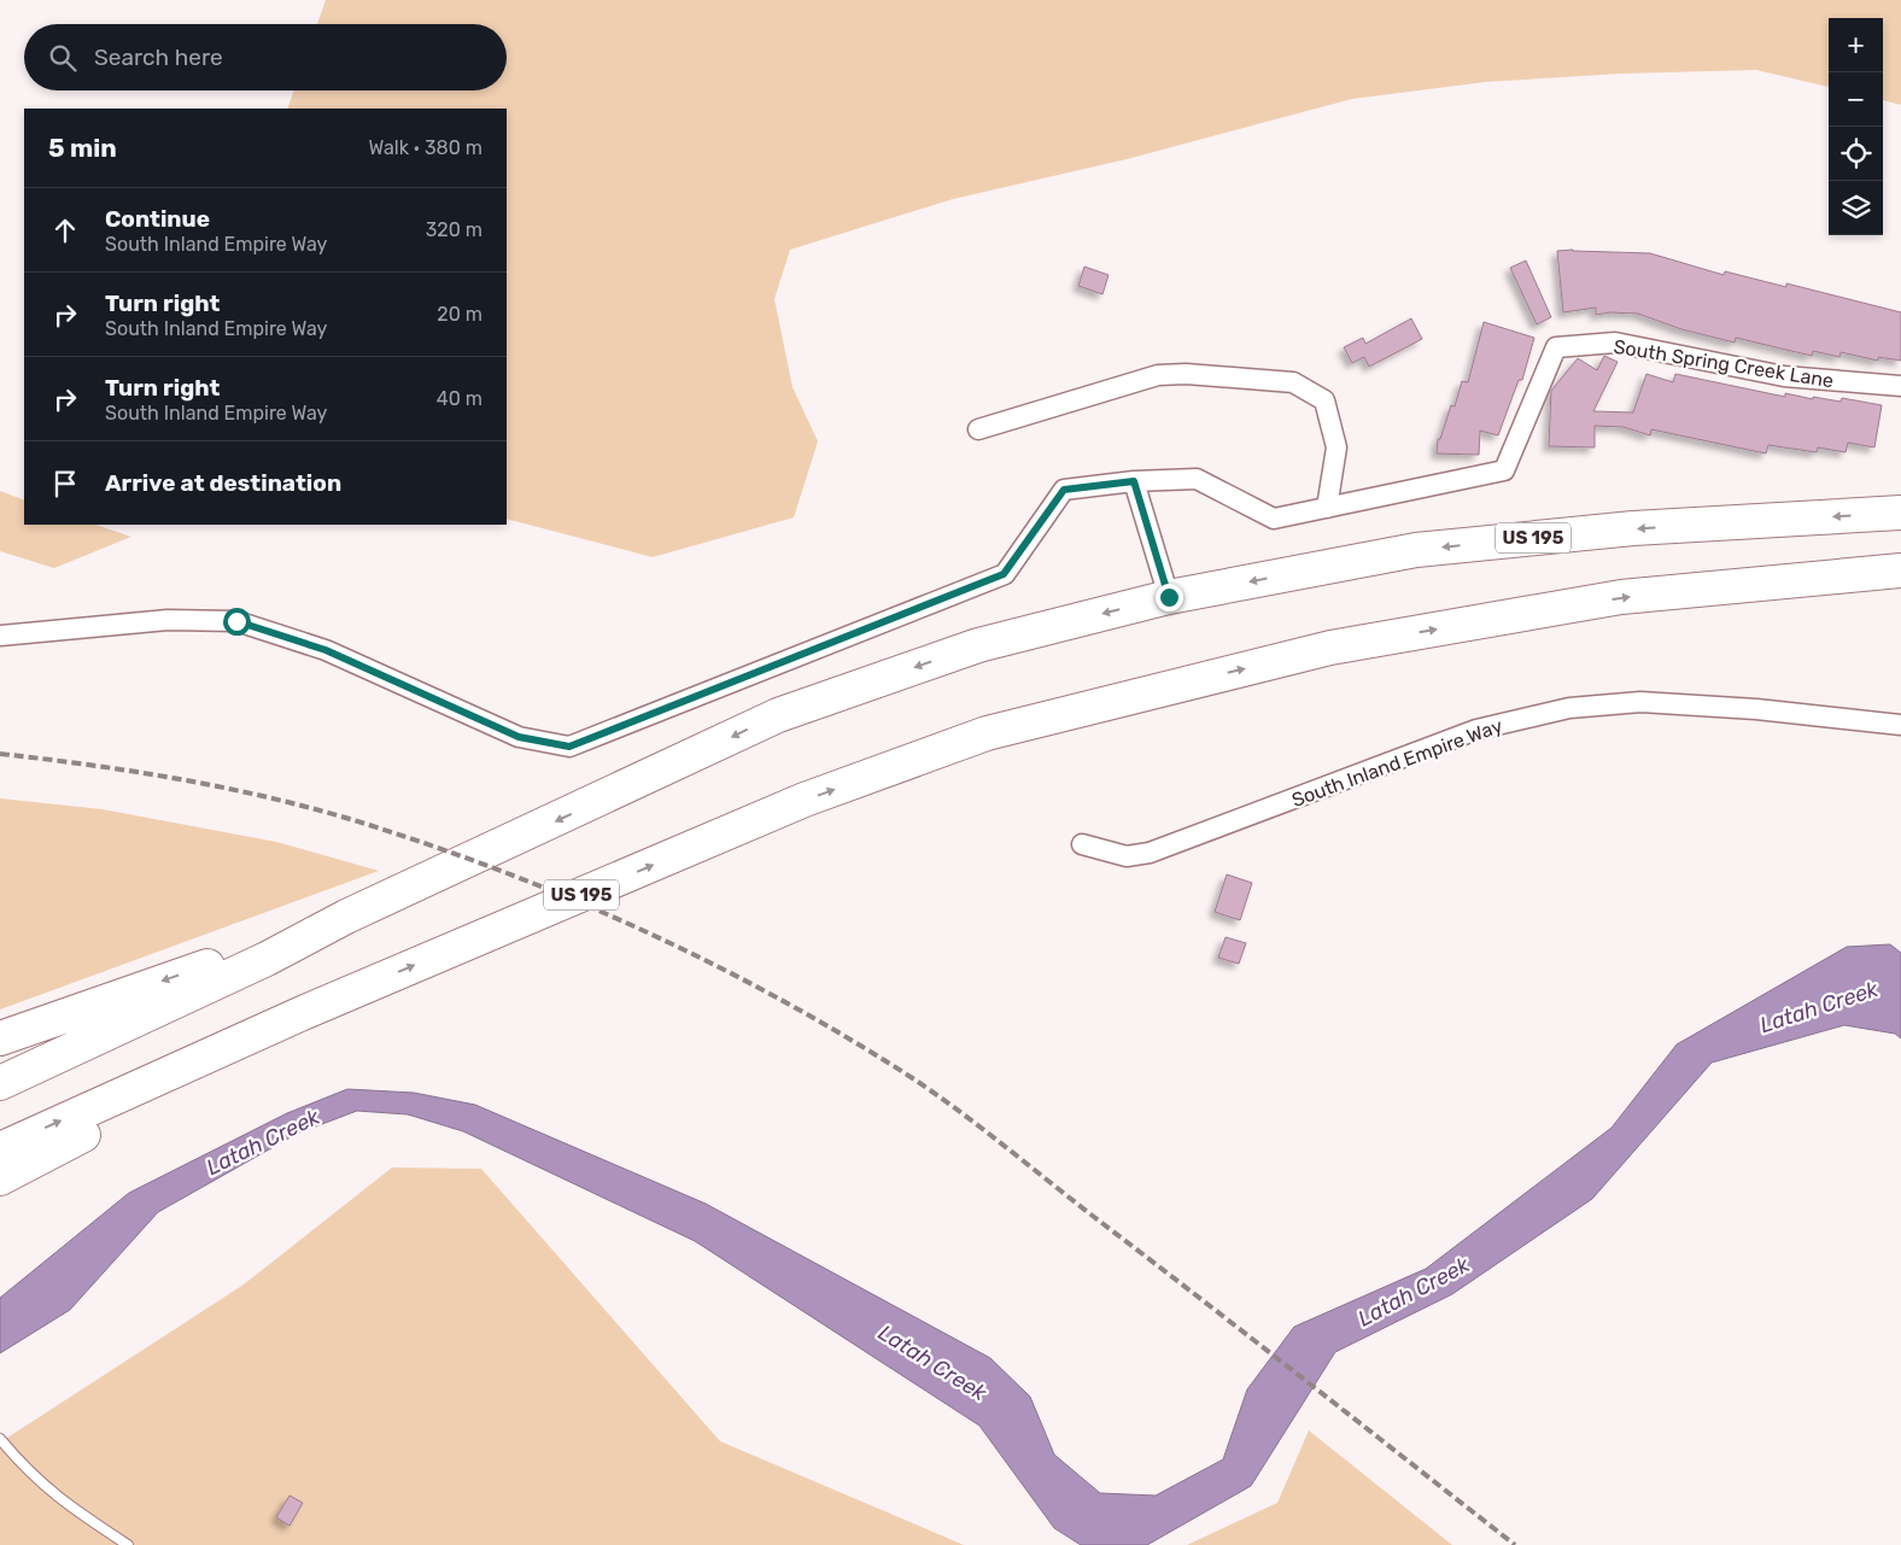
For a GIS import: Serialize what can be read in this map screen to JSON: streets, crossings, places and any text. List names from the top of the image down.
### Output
{
  "streets": {
    "highway": ["US 195"],
    "street": ["South Spring Creek Lane", "South Inland Empire Way"]
  },
  "water": ["Latah Creek"],
  "page": {
    "map_buttons": ["+", "−"],
    "search": "Search here",
    "heading": ["5 min", "Walk · 380 m"],
    "list": [
      ["Continue", "South Inland Empire Way", "320 m"],
      ["Turn right", "South Inland Empire Way", "20 m"],
      ["Turn right", "South Inland Empire Way", "40 m"],
      "Arrive at destination"
    ]
  }
}
